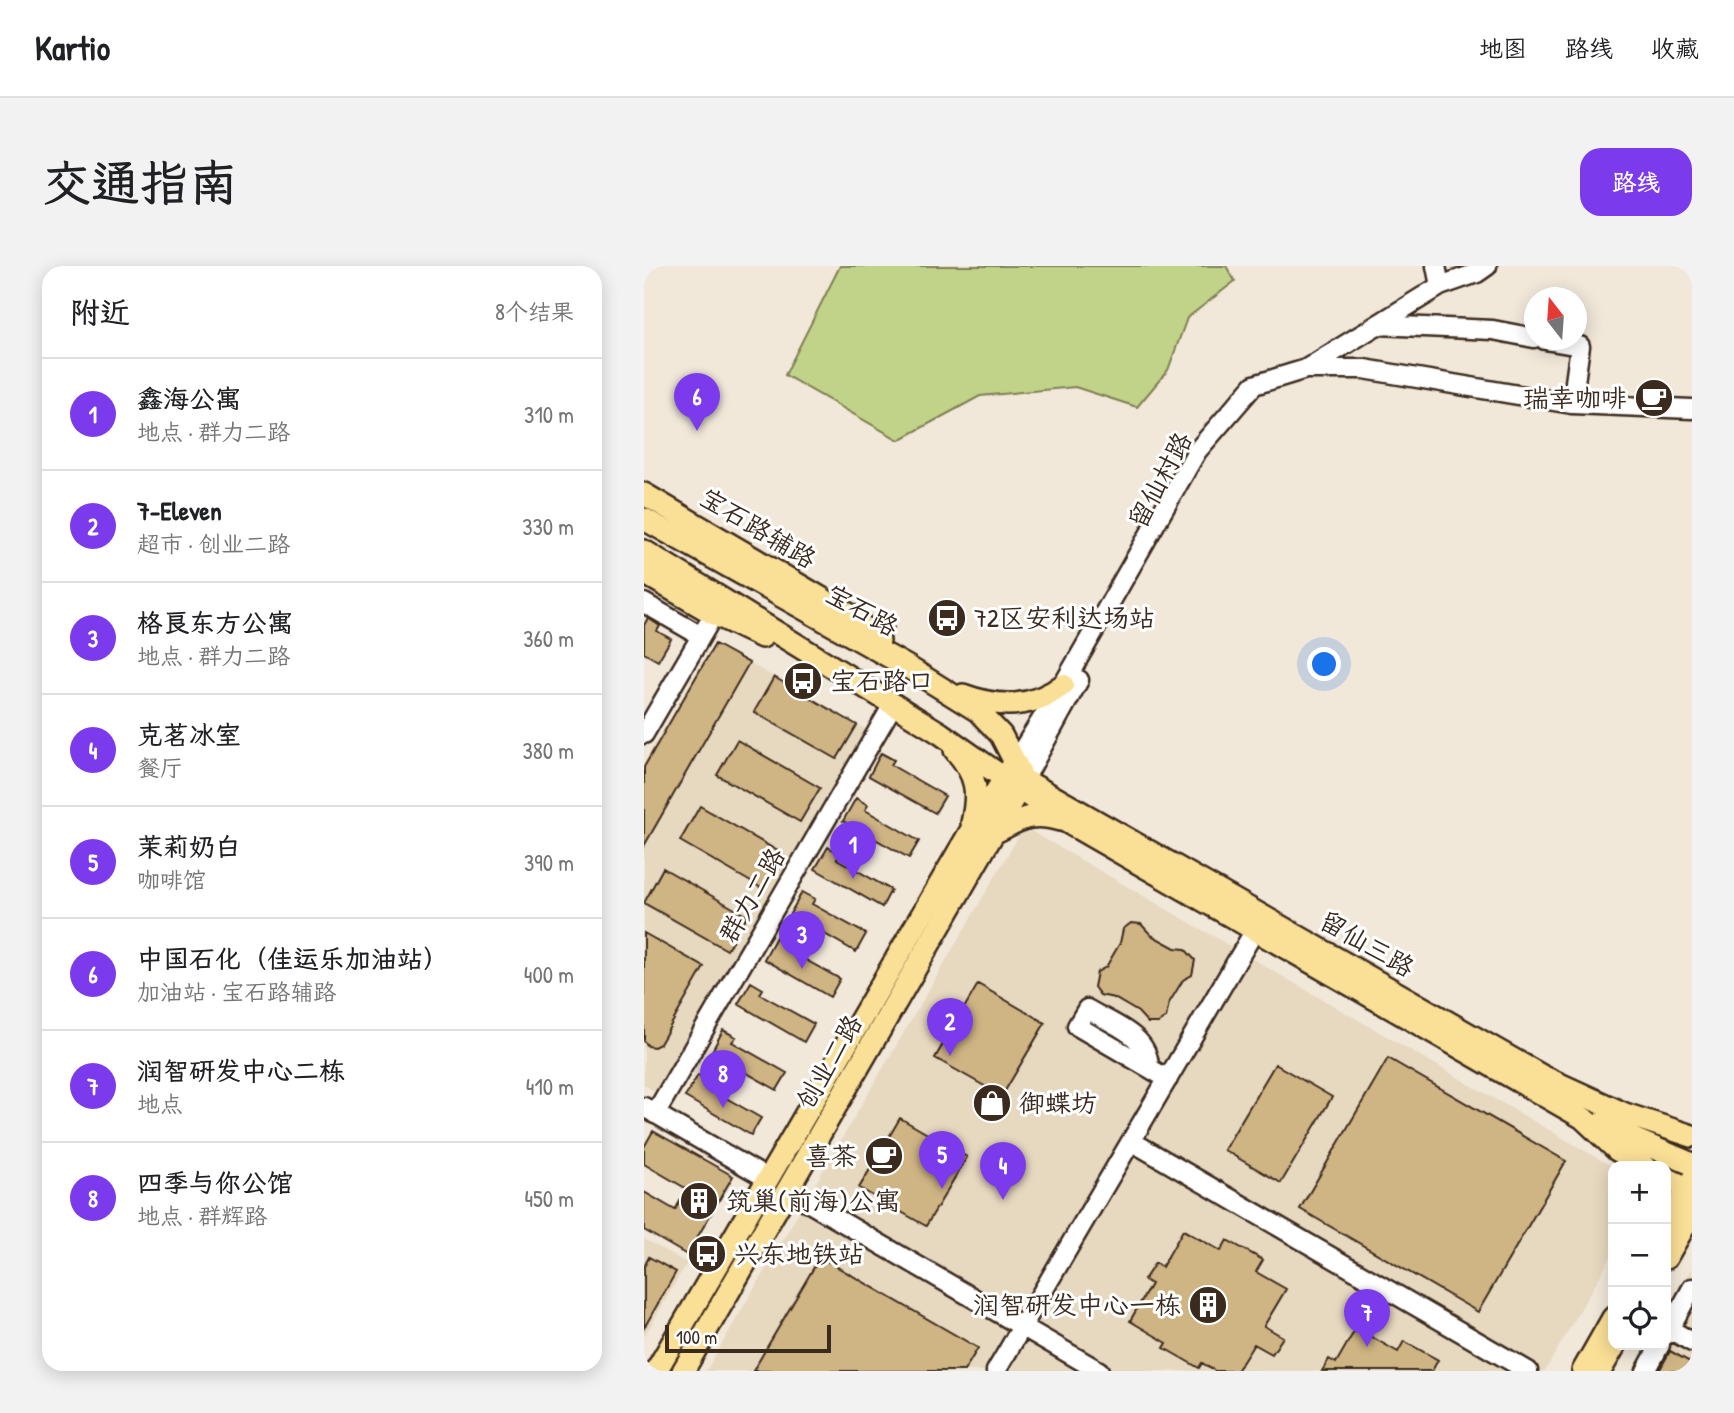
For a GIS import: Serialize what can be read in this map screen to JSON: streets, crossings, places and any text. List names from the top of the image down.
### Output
{
  "streets": {
    "main road": [
      "宝石路辅路",
      "宝石路",
      "留仙三路",
      "创业二路"
    ],
    "street": ["留仙村路", "群力二路"]
  },
  "crossings": [
    ["留仙村路", "宝石路"],
    ["留仙村路", "留仙三路"],
    ["留仙村路", "创业二路"],
    ["宝石路辅路", "宝石路"],
    ["宝石路", "留仙三路"],
    ["宝石路", "创业二路"],
    ["留仙三路", "创业二路"]
  ],
  "places": {
    "cafe": ["瑞幸咖啡", "喜茶"],
    "bus stop": ["72区安利达场站", "宝石路口", "兴东地铁站"],
    "shop": ["御蝶坊"],
    "building": ["筑巢(前海)公寓", "润智研发中心一栋"]
  },
  "scale_bar": "100 m",
  "north": "top",
  "page": {
    "header": "Kartio",
    "nav": ["地图", "路线", "收藏"],
    "buttons": "路线",
    "title": "交通指南",
    "heading": ["附近", "8个结果"],
    "list": [
      {
        "mark": "1",
        "name": "鑫海公寓",
        "note": "地点 · 群力二路",
        "value": "310 m"
      },
      {
        "mark": "2",
        "name": "7-Eleven",
        "note": "超市 · 创业二路",
        "value": "330 m"
      },
      {
        "mark": "3",
        "name": "格良东方公寓",
        "note": "地点 · 群力二路",
        "value": "360 m"
      },
      {
        "mark": "4",
        "name": "克茗冰室",
        "note": "餐厅",
        "value": "380 m"
      },
      {
        "mark": "5",
        "name": "茉莉奶白",
        "note": "咖啡馆",
        "value": "390 m"
      },
      {
        "mark": "6",
        "name": "中国石化（佳运乐加油站）",
        "note": "加油站 · 宝石路辅路",
        "value": "400 m"
      },
      {
        "mark": "7",
        "name": "润智研发中心二栋",
        "note": "地点",
        "value": "410 m"
      },
      {
        "mark": "8",
        "name": "四季与你公馆",
        "note": "地点 · 群辉路",
        "value": "450 m"
      }
    ],
    "pins": [
      "6",
      "1",
      "3",
      "2",
      "8",
      "5",
      "4",
      "7"
    ],
    "map_buttons": ["+", "−"],
    "scale": "100 m"
  }
}
